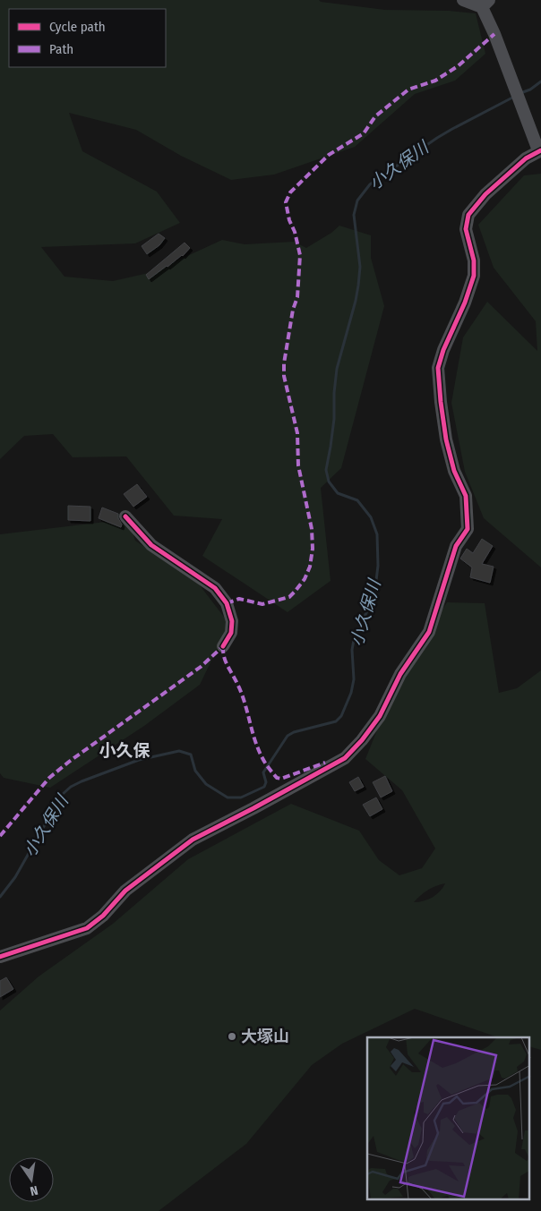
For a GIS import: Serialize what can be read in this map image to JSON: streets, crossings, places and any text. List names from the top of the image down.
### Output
{
  "districts": ["小久保"],
  "water": ["小久保川"],
  "places": ["大塚山"],
  "legend": ["Cycle path", "Path"],
  "north": "bottom"
}
